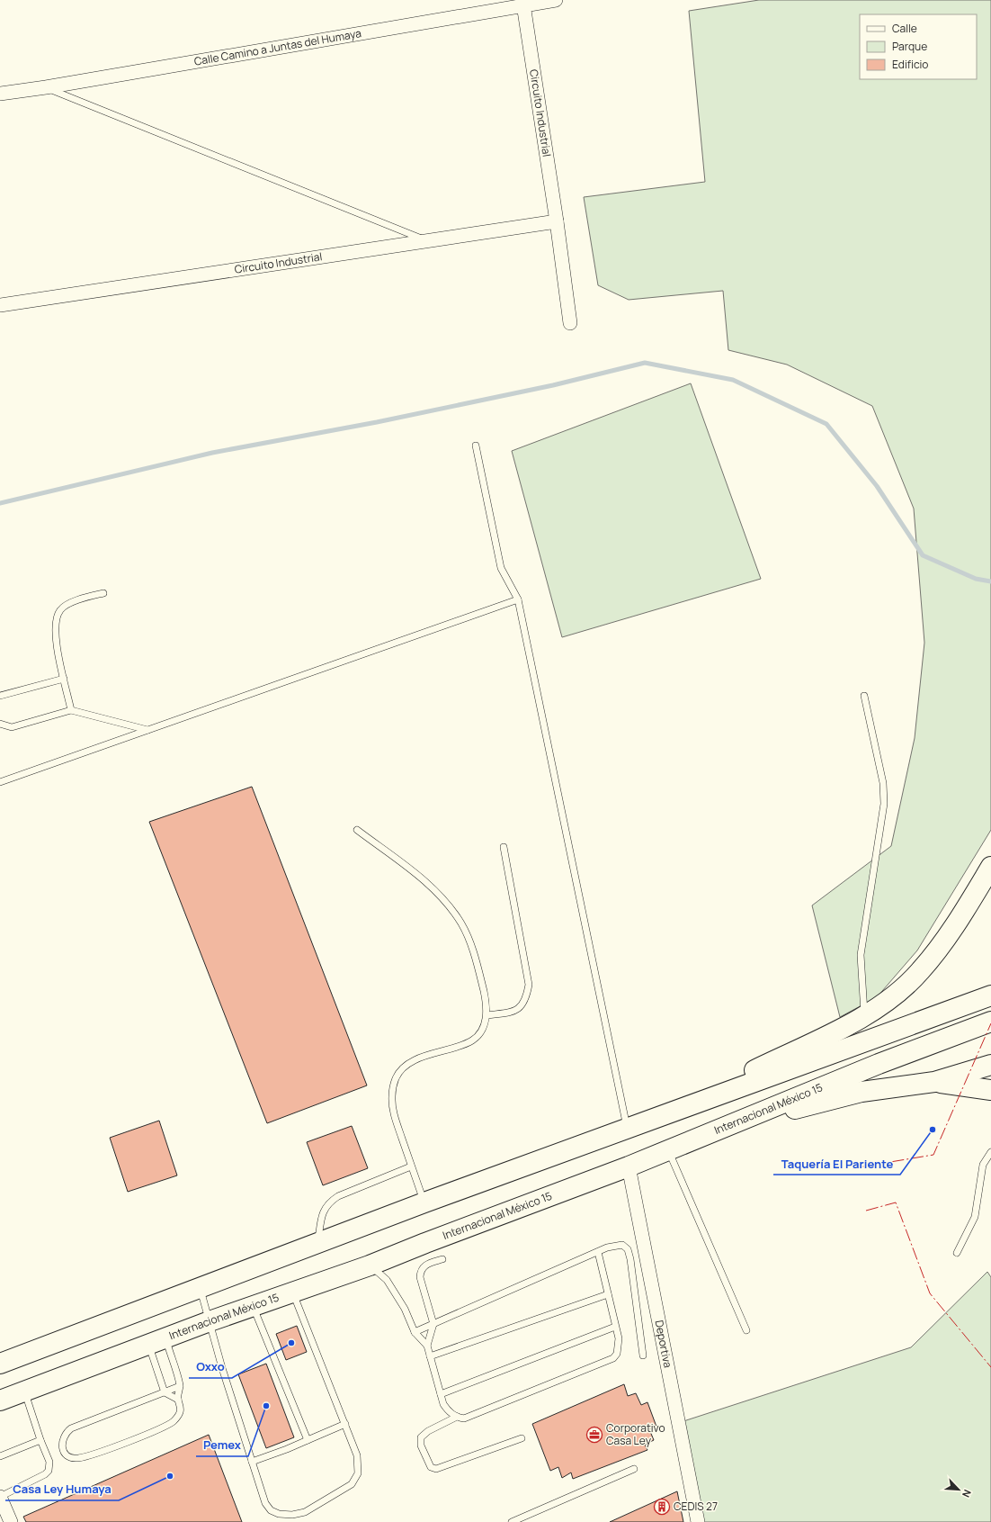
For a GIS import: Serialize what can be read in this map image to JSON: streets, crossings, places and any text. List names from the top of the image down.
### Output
{
  "streets": {
    "main road": ["Internacional México 15"],
    "street": ["Calle Camino a Juntas del Humaya", "Circuito Industrial", "Deportiva"]
  },
  "crossings": [
    ["Calle Camino a Juntas del Humaya", "Circuito Industrial"],
    ["Internacional México 15", "Deportiva"]
  ],
  "places": {
    "other": [
      "Taquería El Pariente",
      "Oxxo",
      "Pemex",
      "Casa Ley Humaya"
    ],
    "office": ["Corporativo Casa Ley"],
    "building": ["CEDIS 27"]
  },
  "legend": ["Calle", "Parque", "Edificio"],
  "north": "bottom right"
}
